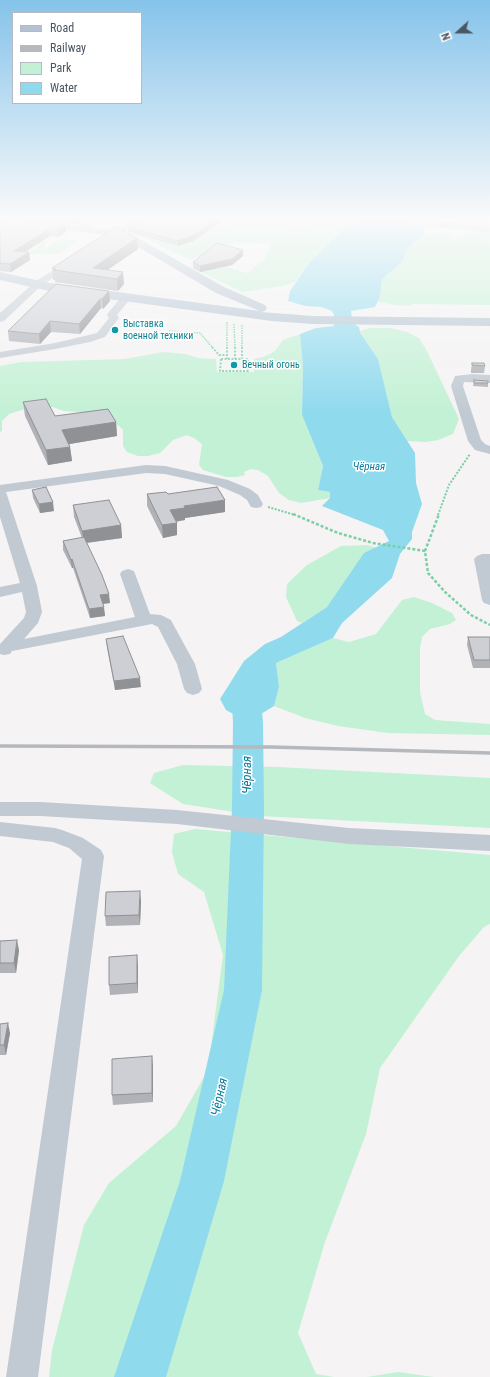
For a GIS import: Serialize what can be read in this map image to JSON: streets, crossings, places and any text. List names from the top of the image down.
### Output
{
  "water": ["Чёрная"],
  "places": ["Выставка военной техники", "Вечный огонь"],
  "legend": [
    "Road",
    "Railway",
    "Park",
    "Water"
  ],
  "north": "left"
}
